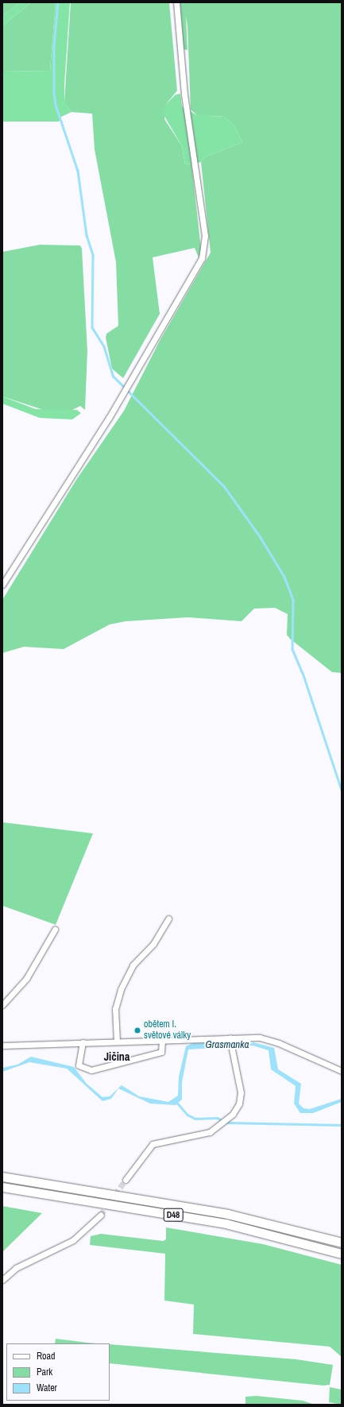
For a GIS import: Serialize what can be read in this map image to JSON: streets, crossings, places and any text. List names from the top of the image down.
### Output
{
  "streets": {
    "highway": ["D48"]
  },
  "districts": ["Jičina"],
  "water": ["Grasmanka"],
  "places": ["obětem I. světové války"],
  "legend": ["Road", "Park", "Water"]
}
